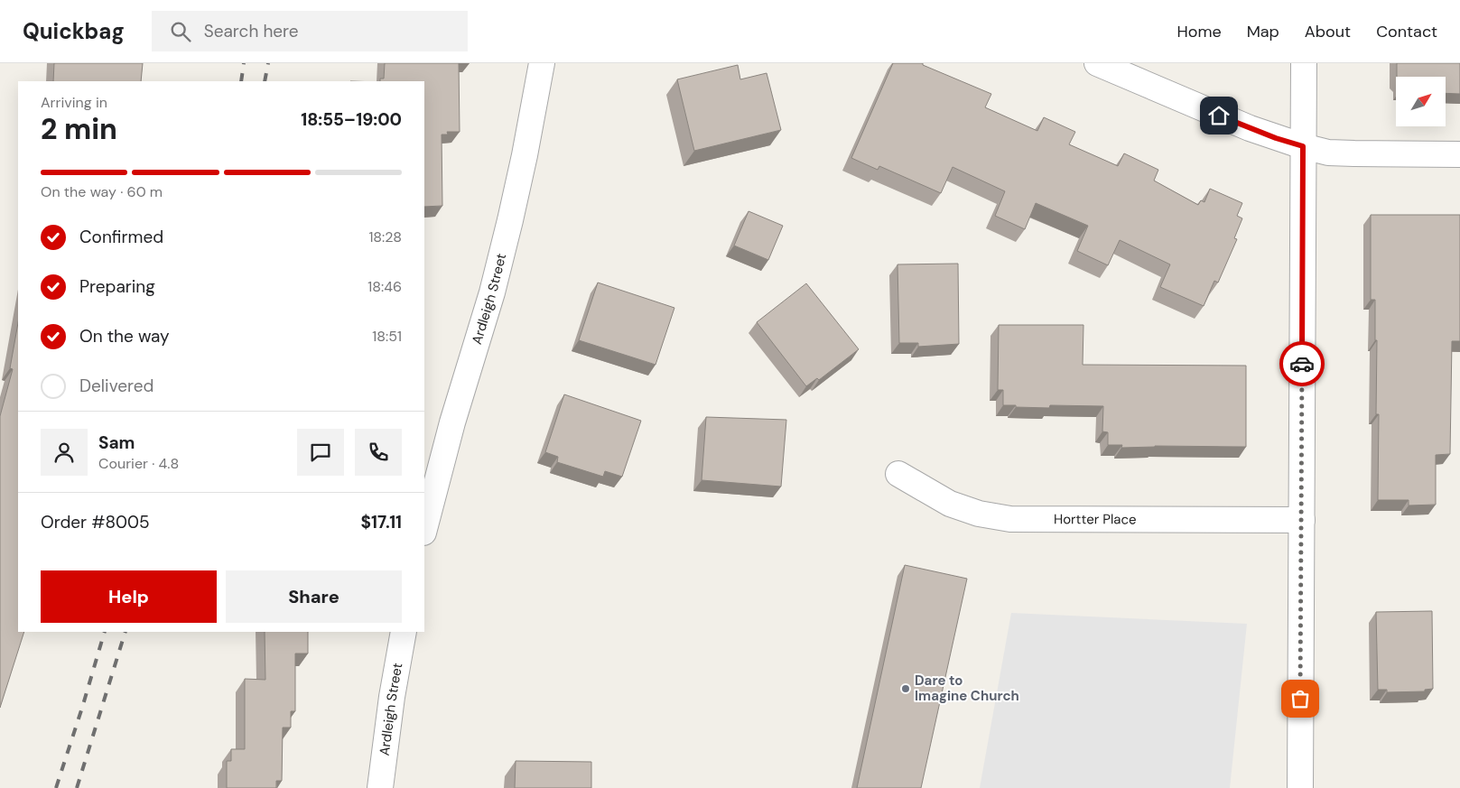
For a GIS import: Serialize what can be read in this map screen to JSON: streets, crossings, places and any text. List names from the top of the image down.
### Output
{
  "streets": {
    "street": ["Ardleigh Street", "Hortter Place"]
  },
  "places": ["Dare to Imagine Church"],
  "north": "top right",
  "page": {
    "header": "Quickbag",
    "search": "Search here",
    "nav": [
      "Home",
      "Map",
      "About",
      "Contact"
    ],
    "heading": ["2 min", "Arriving in", "18:55–19:00"],
    "panel": [
      "Sam",
      "Courier · 4.8",
      "Order #8005",
      "$17.11"
    ],
    "bar": "On the way · 60 m",
    "list": [
      ["Confirmed", "18:28"],
      ["Preparing", "18:46"],
      ["On the way", "18:51"],
      "Delivered"
    ],
    "buttons": ["Help", "Share"]
  }
}
